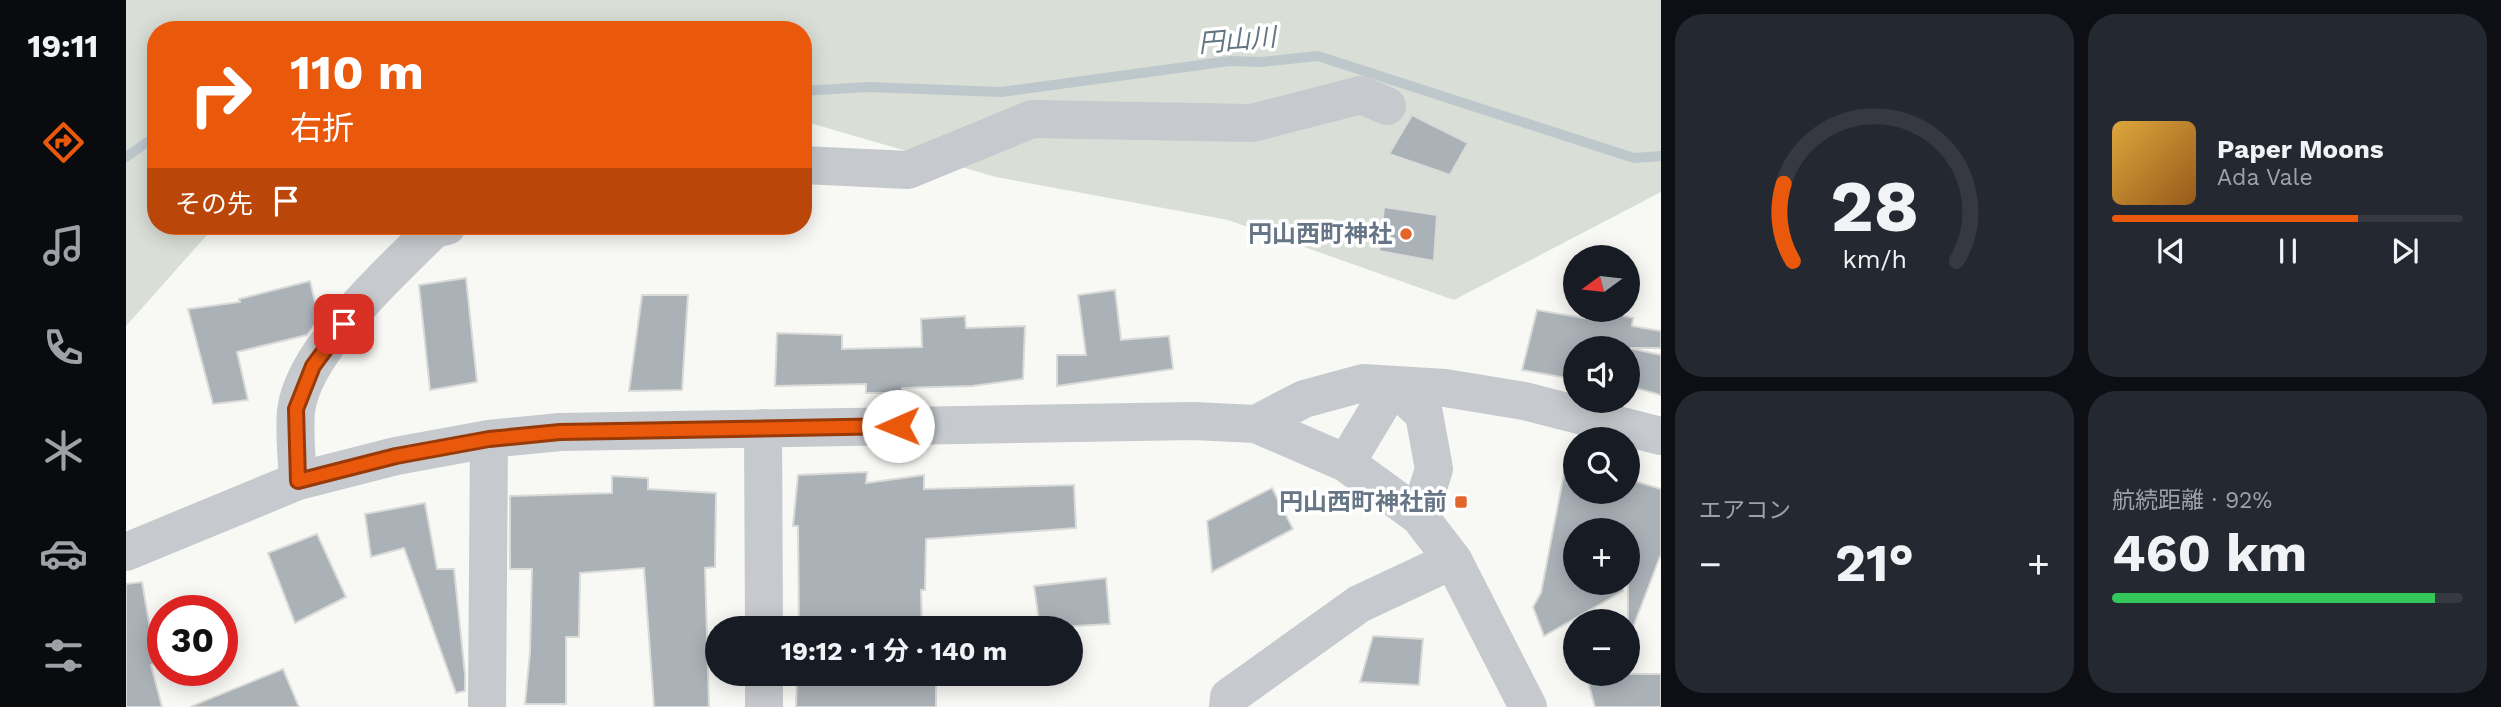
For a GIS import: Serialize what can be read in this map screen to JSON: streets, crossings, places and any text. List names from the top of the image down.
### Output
{
  "water": ["円山川"],
  "places": {
    "other": ["円山西町神社"],
    "transit": ["円山西町神社前"]
  },
  "north": "left",
  "page": {
    "tabs": "19:11",
    "turn": ["110 m", "右折"],
    "song": ["Paper Moons", "Ada Vale"],
    "then": "その先",
    "map_buttons": ["+", "−"],
    "tile": [
      "エアコン",
      ["航続距離 · 92%", "460 km"]
    ],
    "heat": ["−", "21°", "+"],
    "limit": "30",
    "trip": "19:12 · 1 分 · 140 m",
    "gauge": ["28", "km/h"]
  }
}
